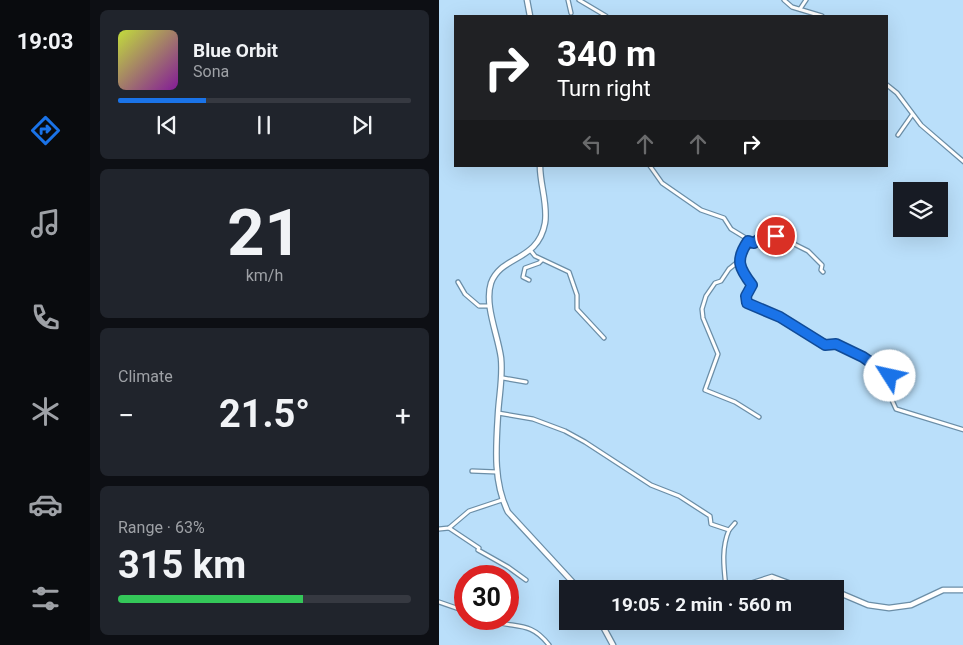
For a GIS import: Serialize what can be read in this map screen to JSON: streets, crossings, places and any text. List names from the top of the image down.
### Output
{
  "page": {
    "tabs": "19:03",
    "turn": ["340 m", "Turn right"],
    "song": ["Blue Orbit", "Sona"],
    "tile": [
      ["21", "km/h"],
      "Climate",
      ["Range · 63%", "315 km"]
    ],
    "heat": ["−", "21.5°", "+"],
    "limit": "30",
    "trip": "19:05 · 2 min · 560 m"
  }
}
